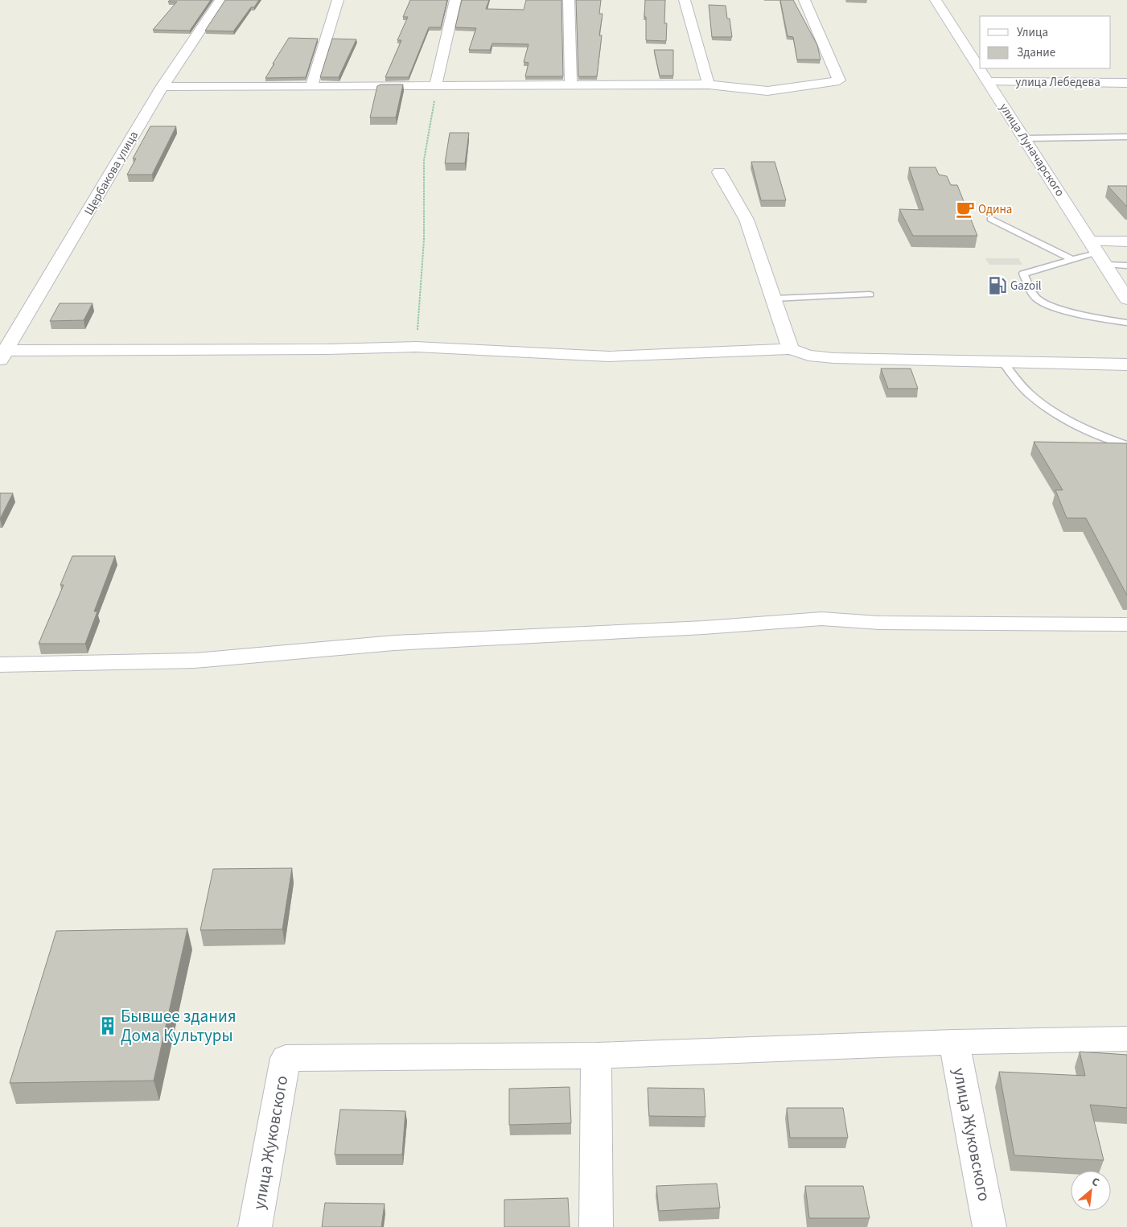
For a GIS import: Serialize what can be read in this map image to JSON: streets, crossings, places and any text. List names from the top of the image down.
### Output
{
  "streets": {
    "street": [
      "улица Лебедева",
      "улица Луначарского",
      "Щербакова улица",
      "улица Жуковского"
    ]
  },
  "crossings": [
    ["улица Лебедева", "улица Луначарского"]
  ],
  "places": {
    "cafe": ["Одина"],
    "fuel station": ["Gazoil"],
    "building": ["Бывшее здания Дома Культуры"]
  },
  "legend": ["Улица", "Здание"],
  "north": "top right"
}
